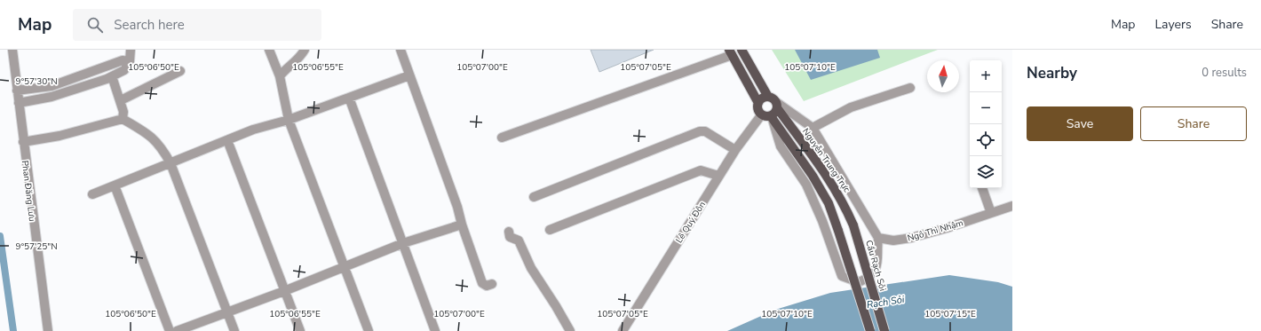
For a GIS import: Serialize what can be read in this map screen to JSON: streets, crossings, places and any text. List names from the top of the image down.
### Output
{
  "streets": {
    "main road": ["Nguyễn Trung Trực", "Cầu Rạch Sỏi"],
    "street": ["Phan Đăng Lưu", "Lê Quý Đôn", "Ngô Thì Nhậm"]
  },
  "crossings": [
    ["Nguyễn Trung Trực", "Lê Quý Đôn"],
    ["Nguyễn Trung Trực", "Cầu Rạch Sỏi"]
  ],
  "water": ["Rạch Sỏi"],
  "north": "top",
  "page": {
    "header": "Map",
    "search": "Search here",
    "nav": ["Map", "Layers", "Share"],
    "heading": ["Nearby", "0 results"],
    "map_buttons": ["+", "−"],
    "buttons": ["Save", "Share"]
  },
  "coordinates": [
    "105°06'50\"E",
    "105°06'55\"E",
    "105°07'00\"E",
    "105°07'05\"E",
    "105°07'10\"E",
    "9°57'30\"N",
    "9°57'25\"N",
    "105°07'15\"E"
  ]
}
